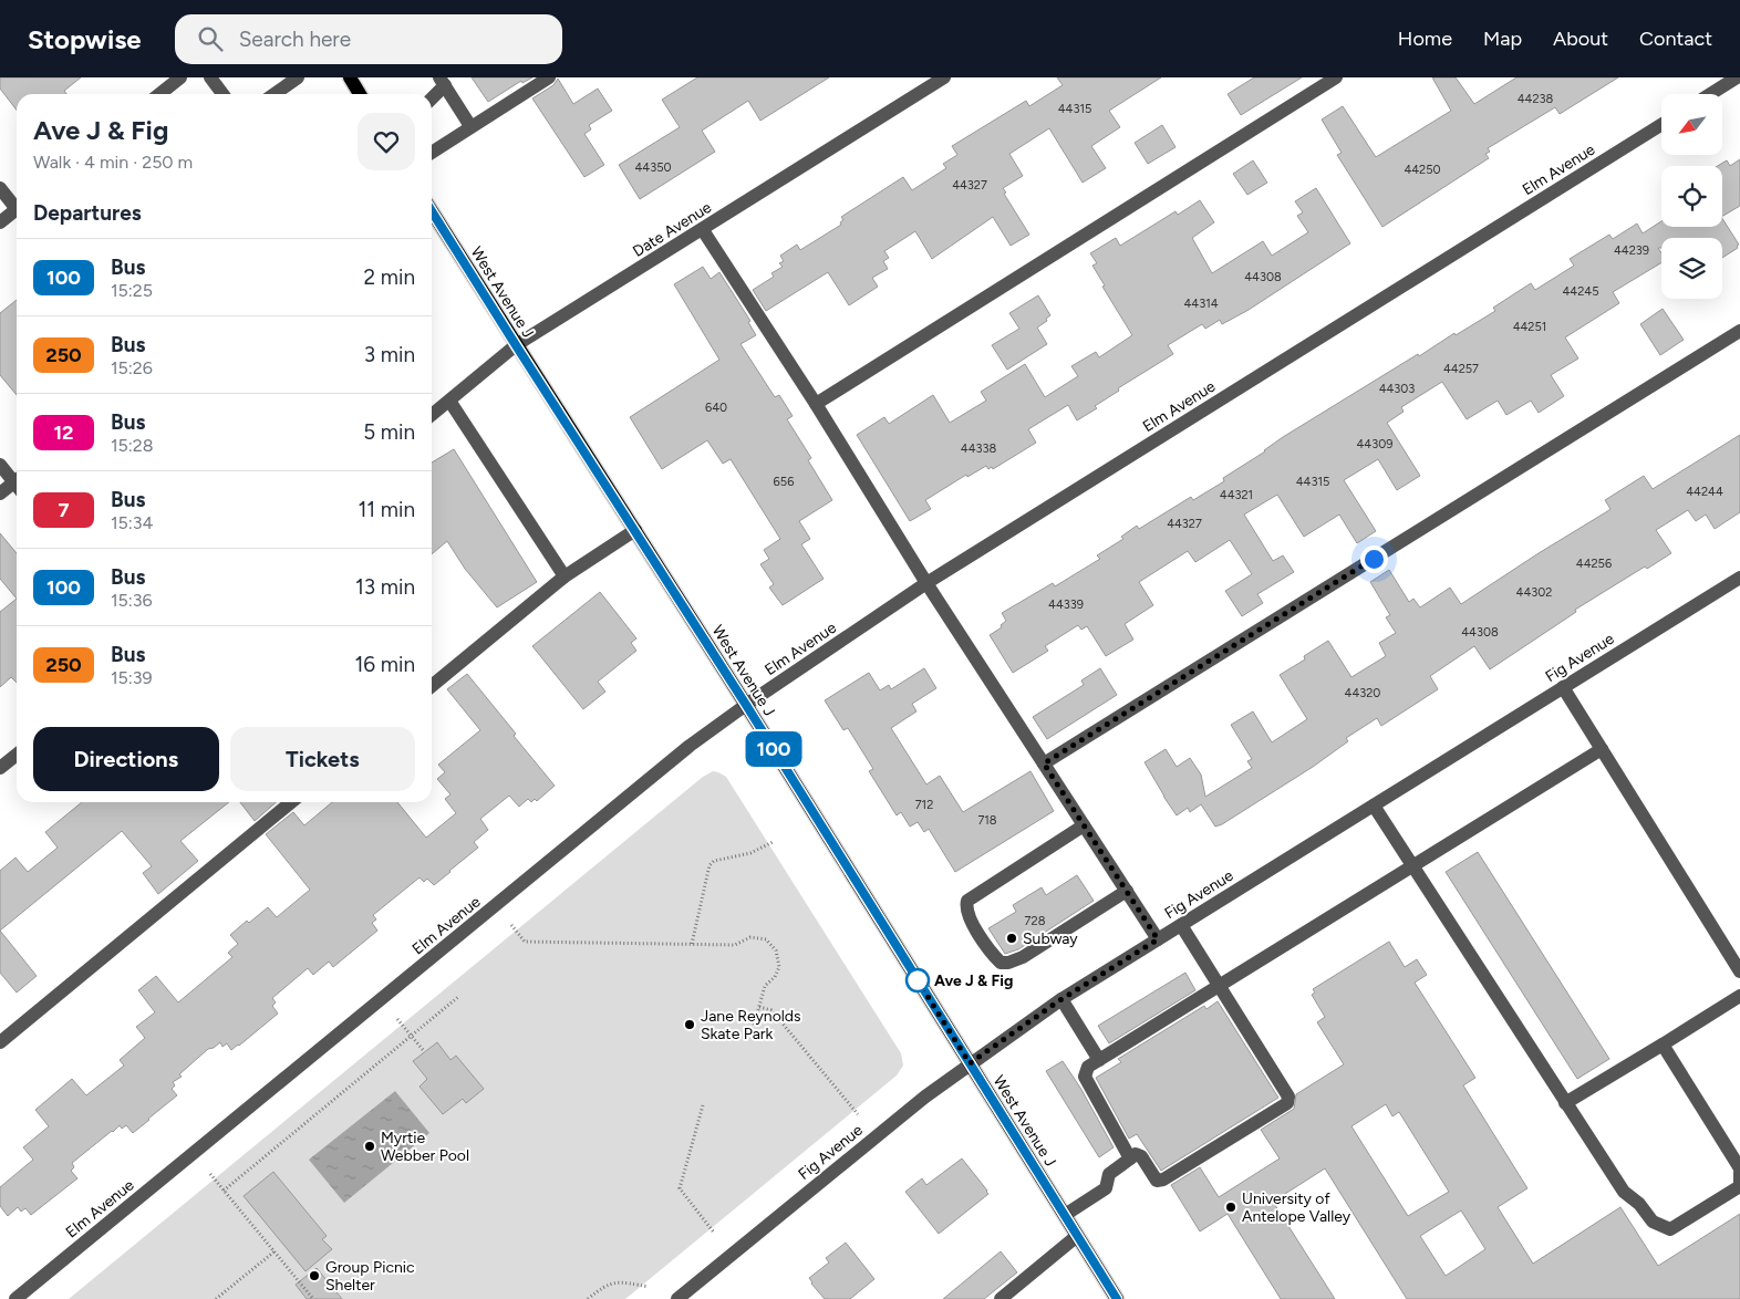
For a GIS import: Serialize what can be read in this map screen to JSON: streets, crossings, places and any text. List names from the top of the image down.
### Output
{
  "streets": {
    "main road": ["West Avenue J"],
    "street": ["Elm Avenue", "Date Avenue", "Fig Avenue"]
  },
  "crossings": [
    ["Elm Avenue", "West Avenue J"],
    ["Date Avenue", "West Avenue J"],
    ["West Avenue J", "Fig Avenue"]
  ],
  "places": [
    "Subway",
    "Ave J & Fig",
    "Jane Reynolds Skate Park",
    "Myrtie Webber Pool",
    "University of Antelope Valley",
    "Group Picnic Shelter"
  ],
  "lines": ["bus line 100"],
  "house_numbers": [
    "44238",
    "44315",
    "44350",
    "44250",
    "44327",
    "44239",
    "44308",
    "44245",
    "44314",
    "44251",
    "44257",
    "44303",
    "640",
    "44309",
    "44338",
    "656",
    "44315",
    "44244",
    "44321",
    "44327",
    "44256",
    "44302",
    "44339",
    "44308",
    "44320",
    "712",
    "718",
    "728"
  ],
  "north": "bottom left",
  "page": {
    "header": "Stopwise",
    "search": "Search here",
    "nav": [
      "Home",
      "Map",
      "About",
      "Contact"
    ],
    "on_map": "100",
    "heading": [
      ["Ave J & Fig", "Walk · 4 min · 250 m"],
      "Departures"
    ],
    "list": [
      {
        "mark": "100",
        "name": "Bus",
        "note": "15:25",
        "value": "2 min"
      },
      {
        "mark": "250",
        "name": "Bus",
        "note": "15:26",
        "value": "3 min"
      },
      {
        "mark": "12",
        "name": "Bus",
        "note": "15:28",
        "value": "5 min"
      },
      {
        "mark": "7",
        "name": "Bus",
        "note": "15:34",
        "value": "11 min"
      },
      {
        "mark": "100",
        "name": "Bus",
        "note": "15:36",
        "value": "13 min"
      },
      {
        "mark": "250",
        "name": "Bus",
        "note": "15:39",
        "value": "16 min"
      }
    ],
    "buttons": ["Directions", "Tickets"]
  }
}
